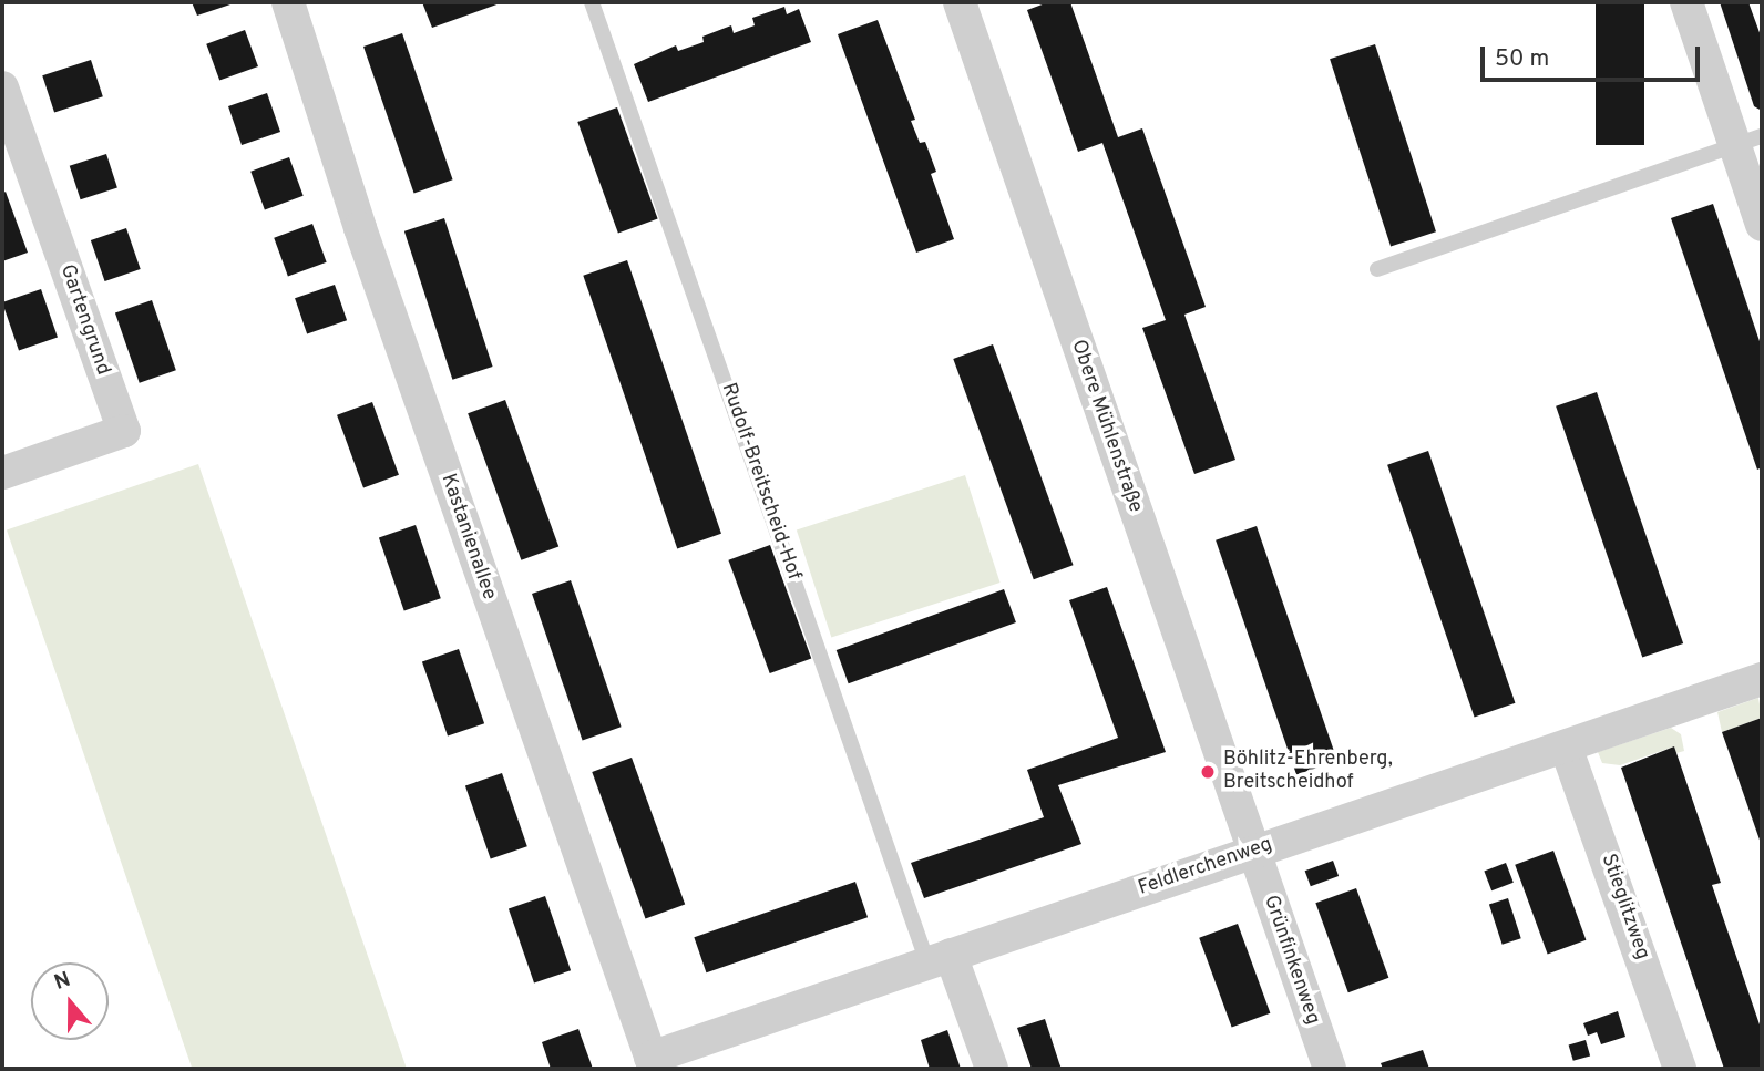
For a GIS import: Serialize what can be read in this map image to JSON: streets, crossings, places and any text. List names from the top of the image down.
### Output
{
  "streets": {
    "street": [
      "Gartengrund",
      "Obere Mühlenstraße",
      "Kastanienallee",
      "Feldlerchenweg",
      "Stieglitzweg",
      "Grünfinkenweg"
    ],
    "lane": ["Rudolf-Breitscheid-Hof"]
  },
  "crossings": [
    ["Obere Mühlenstraße", "Feldlerchenweg"],
    ["Obere Mühlenstraße", "Grünfinkenweg"],
    ["Rudolf-Breitscheid-Hof", "Feldlerchenweg"],
    ["Kastanienallee", "Feldlerchenweg"],
    ["Feldlerchenweg", "Stieglitzweg"],
    ["Feldlerchenweg", "Grünfinkenweg"]
  ],
  "places": ["Böhlitz-Ehrenberg, Breitscheidhof"],
  "scale_bar": "50 m",
  "north": "top"
}
